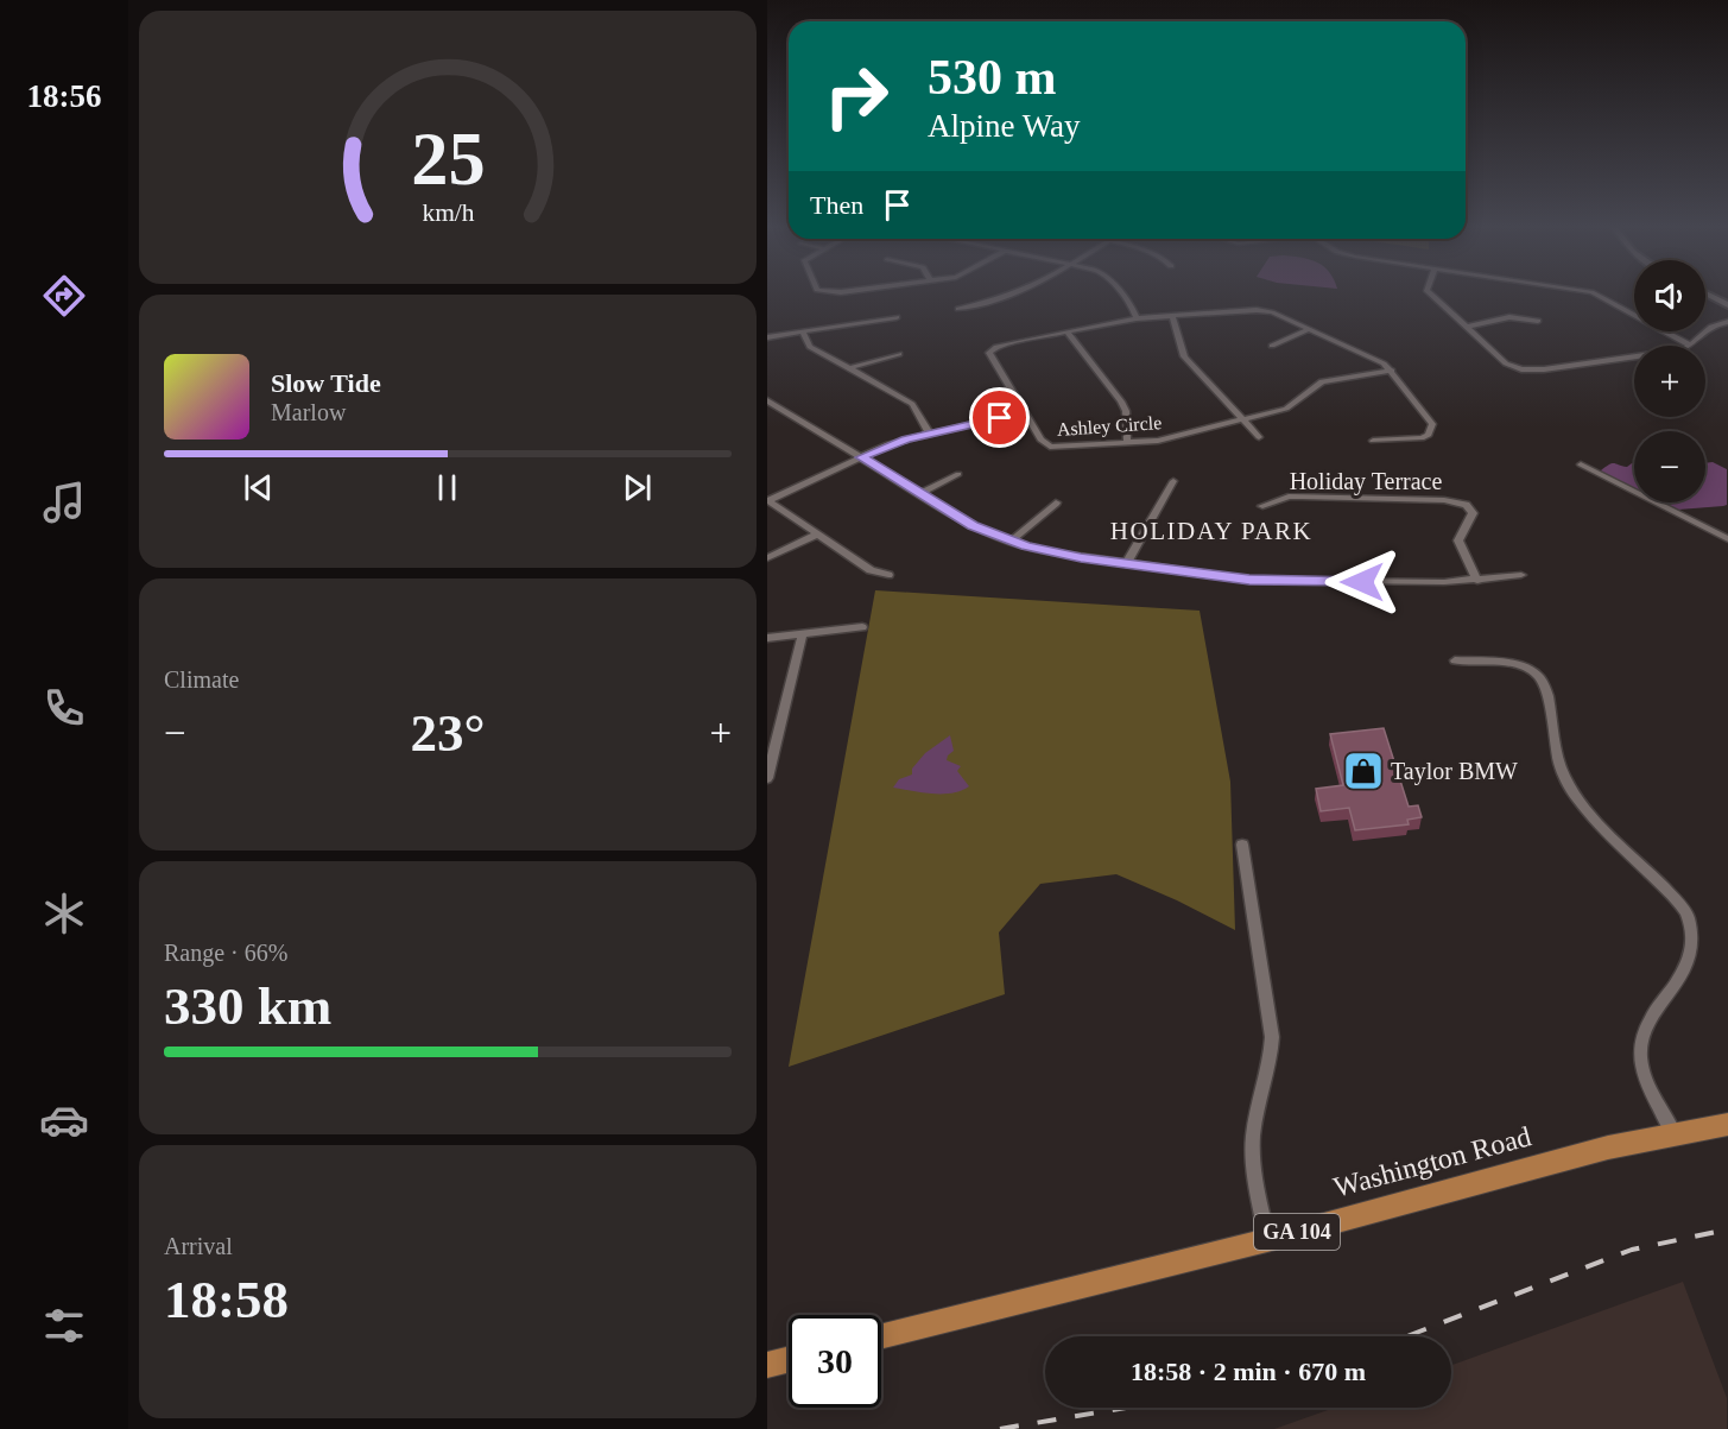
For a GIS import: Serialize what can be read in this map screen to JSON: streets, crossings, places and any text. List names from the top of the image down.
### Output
{
  "streets": {
    "main road": ["Washington Road", "GA 104"],
    "street": ["Ashley Circle", "Holiday Terrace"]
  },
  "districts": ["HOLIDAY PARK"],
  "places": {
    "shop": ["Taylor BMW"]
  },
  "page": {
    "tabs": "18:56",
    "turn": ["530 m", "Alpine Way"],
    "then": "Then",
    "map_buttons": ["+", "−"],
    "song": ["Slow Tide", "Marlow"],
    "tile": [
      "Climate",
      ["Range · 66%", "330 km"],
      ["Arrival", "18:58"]
    ],
    "heat": ["−", "23°", "+"],
    "limit": "30",
    "trip": "18:58 · 2 min · 670 m",
    "gauge": ["25", "km/h"]
  }
}
